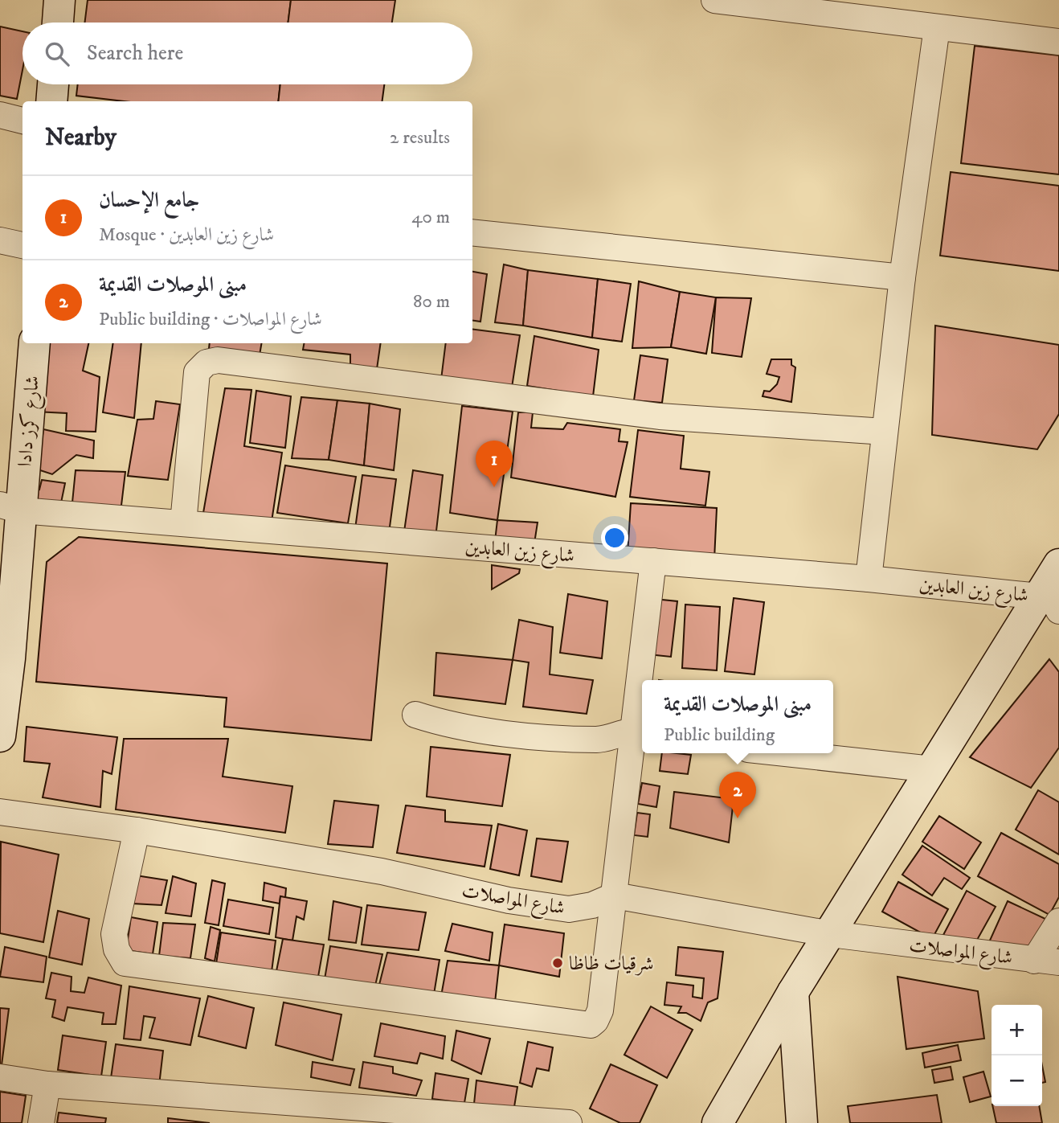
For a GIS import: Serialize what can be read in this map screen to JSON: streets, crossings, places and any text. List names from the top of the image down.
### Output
{
  "streets": {
    "main road": ["شارع كرز دادا"],
    "street": ["شارع زين العابدين", "شارع المواصلات"]
  },
  "crossings": [
    ["شارع كرز دادا", "شارع زين العابدين"]
  ],
  "places": ["شرقيات ظاظا"],
  "page": {
    "search": "Search here",
    "heading": ["Nearby", "2 results"],
    "list": [
      {
        "mark": "1",
        "name": "جامع الإحسان",
        "note": "Mosque · شارع زين العابدين",
        "value": "40 m"
      },
      {
        "mark": "2",
        "name": "مبنى الموصلات القديمة",
        "note": "Public building · شارع المواصلات",
        "value": "80 m"
      }
    ],
    "pins": ["1", "2"],
    "popup": ["مبنى الموصلات القديمة", "Public building"],
    "map_buttons": ["+", "−"]
  }
}
